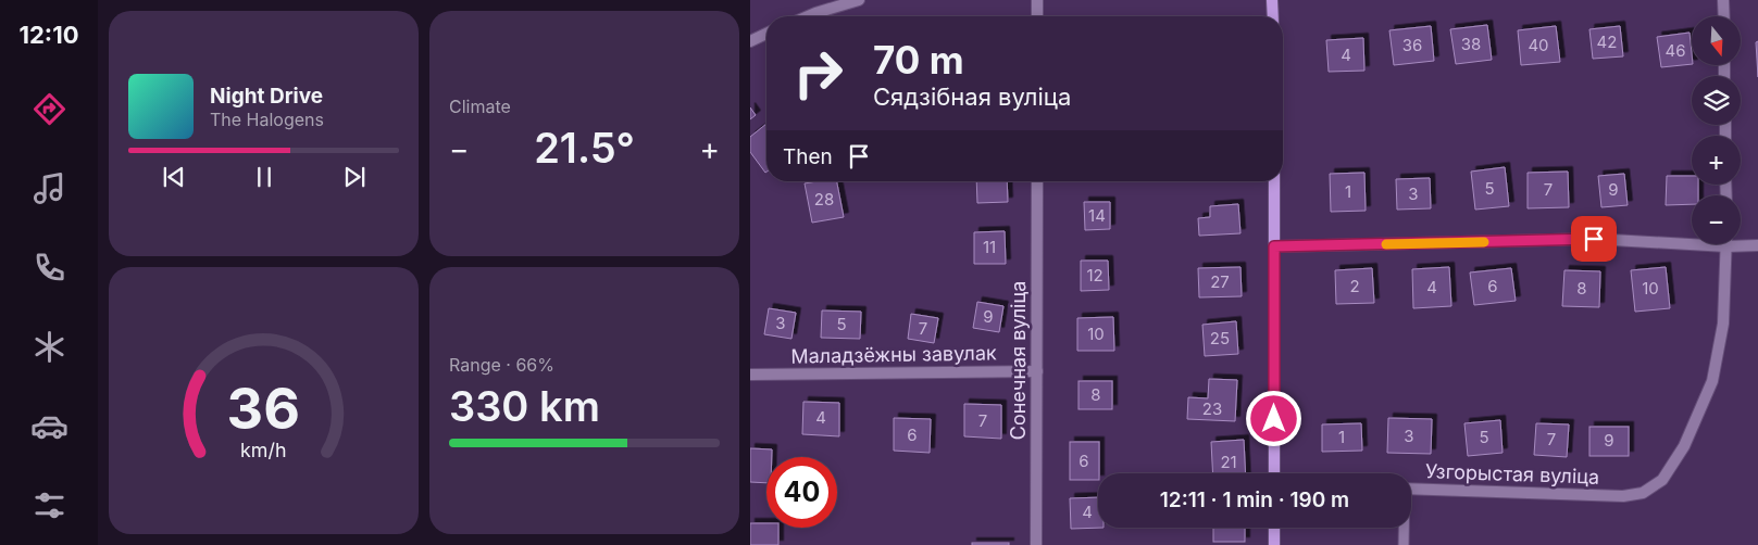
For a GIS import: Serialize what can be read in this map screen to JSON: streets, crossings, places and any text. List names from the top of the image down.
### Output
{
  "streets": {
    "street": ["Маладзёжны завулак", "Сонечная вуліца", "Узгорыстая вуліца"]
  },
  "crossings": [
    ["Маладзёжны завулак", "Сонечная вуліца"]
  ],
  "house_numbers": [
    "42",
    "38",
    "36",
    "40",
    "46",
    "4",
    "5",
    "7",
    "9",
    "1",
    "3",
    "28",
    "14",
    "11",
    "12",
    "27",
    "2",
    "6",
    "4",
    "8",
    "10",
    "9",
    "3",
    "5",
    "7",
    "10",
    "25",
    "8",
    "23",
    "4",
    "7",
    "6",
    "3",
    "1",
    "5",
    "7",
    "9",
    "6",
    "21",
    "4"
  ],
  "north": "bottom",
  "page": {
    "tabs": "12:10",
    "tile": [
      "Climate",
      ["Range · 66%", "330 km"]
    ],
    "map_buttons": ["+", "−"],
    "turn": ["70 m", "Сядзібная вуліца"],
    "song": ["Night Drive", "The Halogens"],
    "heat": ["−", "21.5°", "+"],
    "then": "Then",
    "limit": "40",
    "trip": "12:11 · 1 min · 190 m",
    "gauge": ["36", "km/h"]
  }
}
